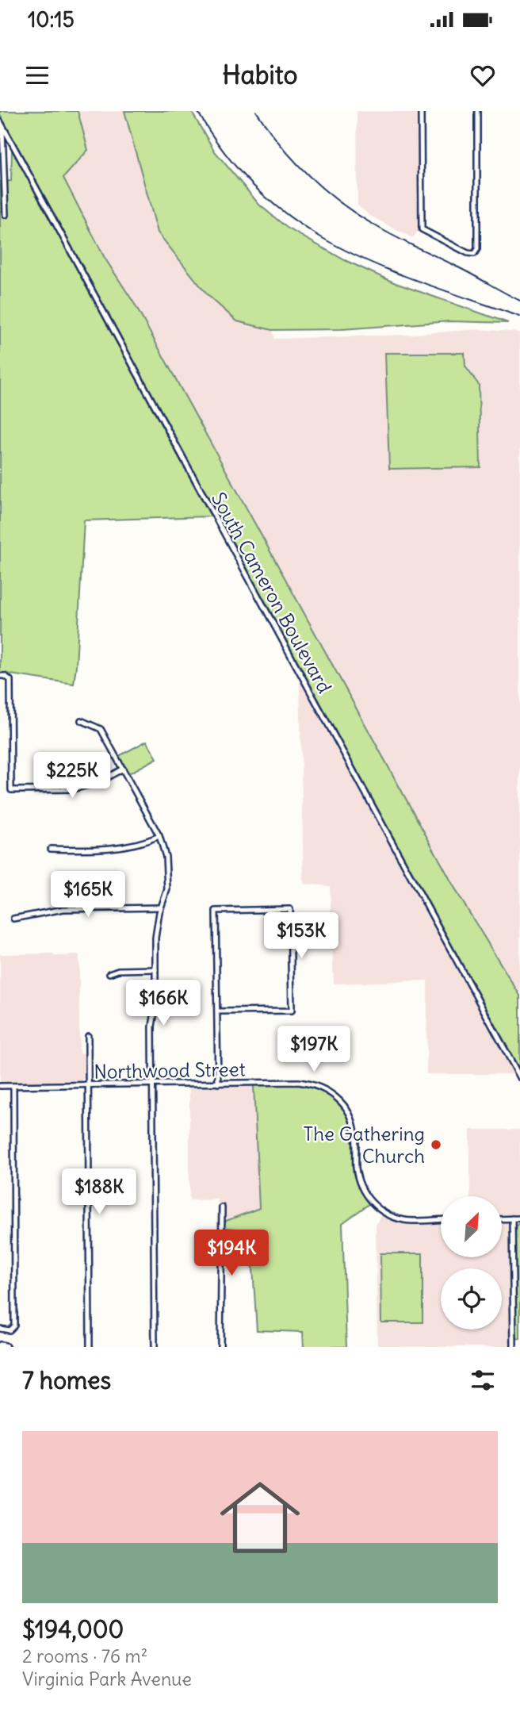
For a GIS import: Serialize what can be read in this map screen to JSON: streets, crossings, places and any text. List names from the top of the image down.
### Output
{
  "streets": {
    "street": ["South Cameron Boulevard", "Northwood Street"]
  },
  "places": ["The Gathering Church"],
  "north": "top right",
  "page": {
    "status": "10:15",
    "header": "Habito",
    "price": [
      "$225K",
      "$165K",
      "$153K",
      "$166K",
      "$197K",
      "$188K",
      "$194K"
    ],
    "heading": "7 homes",
    "list": [
      {
        "name": "$194,000",
        "note": "2 rooms · 76 m² · Virginia Park Avenue"
      }
    ]
  }
}
